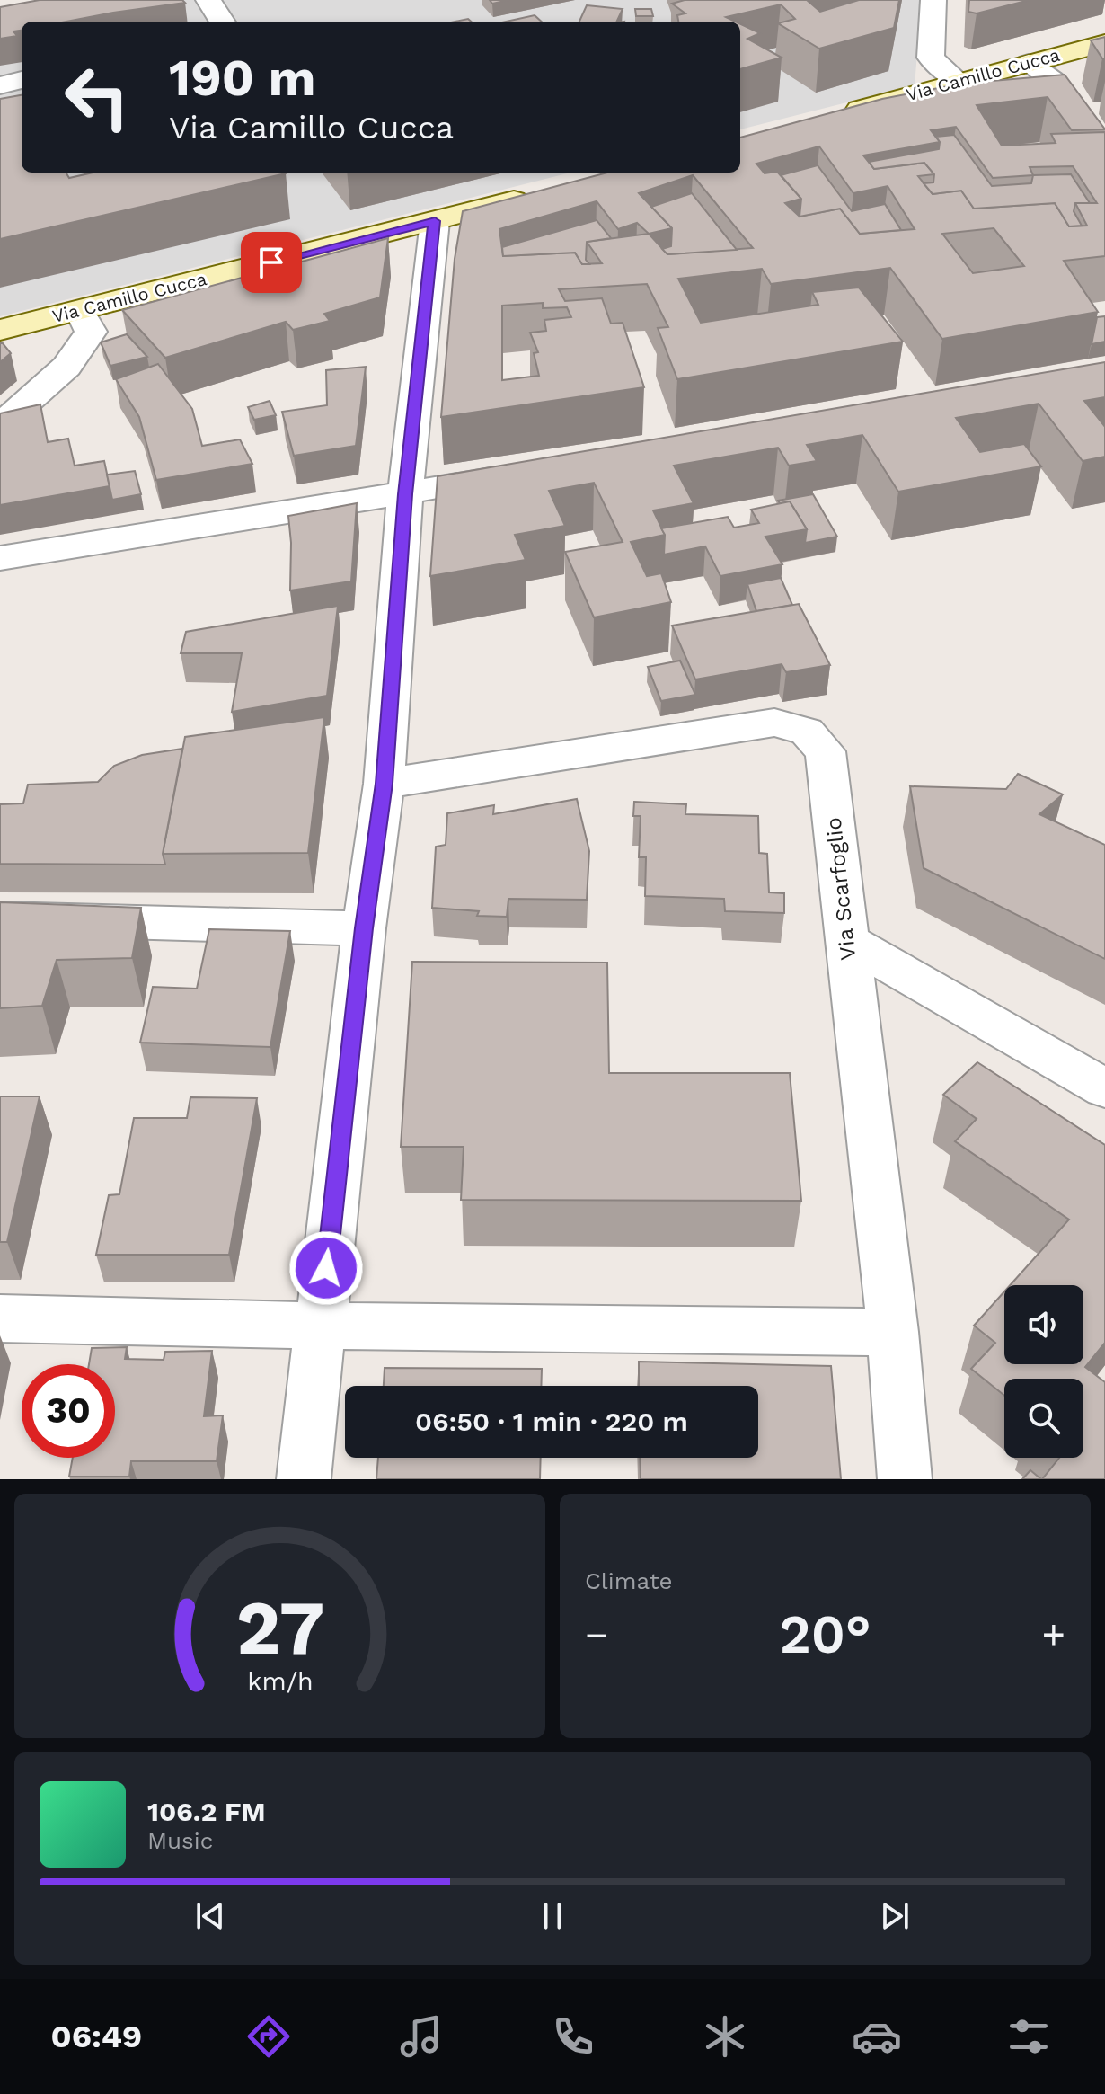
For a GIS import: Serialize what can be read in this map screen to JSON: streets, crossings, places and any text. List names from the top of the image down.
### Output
{
  "streets": {
    "street": ["Via Camillo Cucca", "Via Scarfoglio"]
  },
  "page": {
    "turn": ["190 m", "Via Camillo Cucca"],
    "limit": "30",
    "trip": "06:50 · 1 min · 220 m",
    "tile": "Climate",
    "heat": ["−", "20°", "+"],
    "song": ["106.2 FM", "Music"],
    "tabs": "06:49",
    "gauge": ["27", "km/h"]
  }
}
